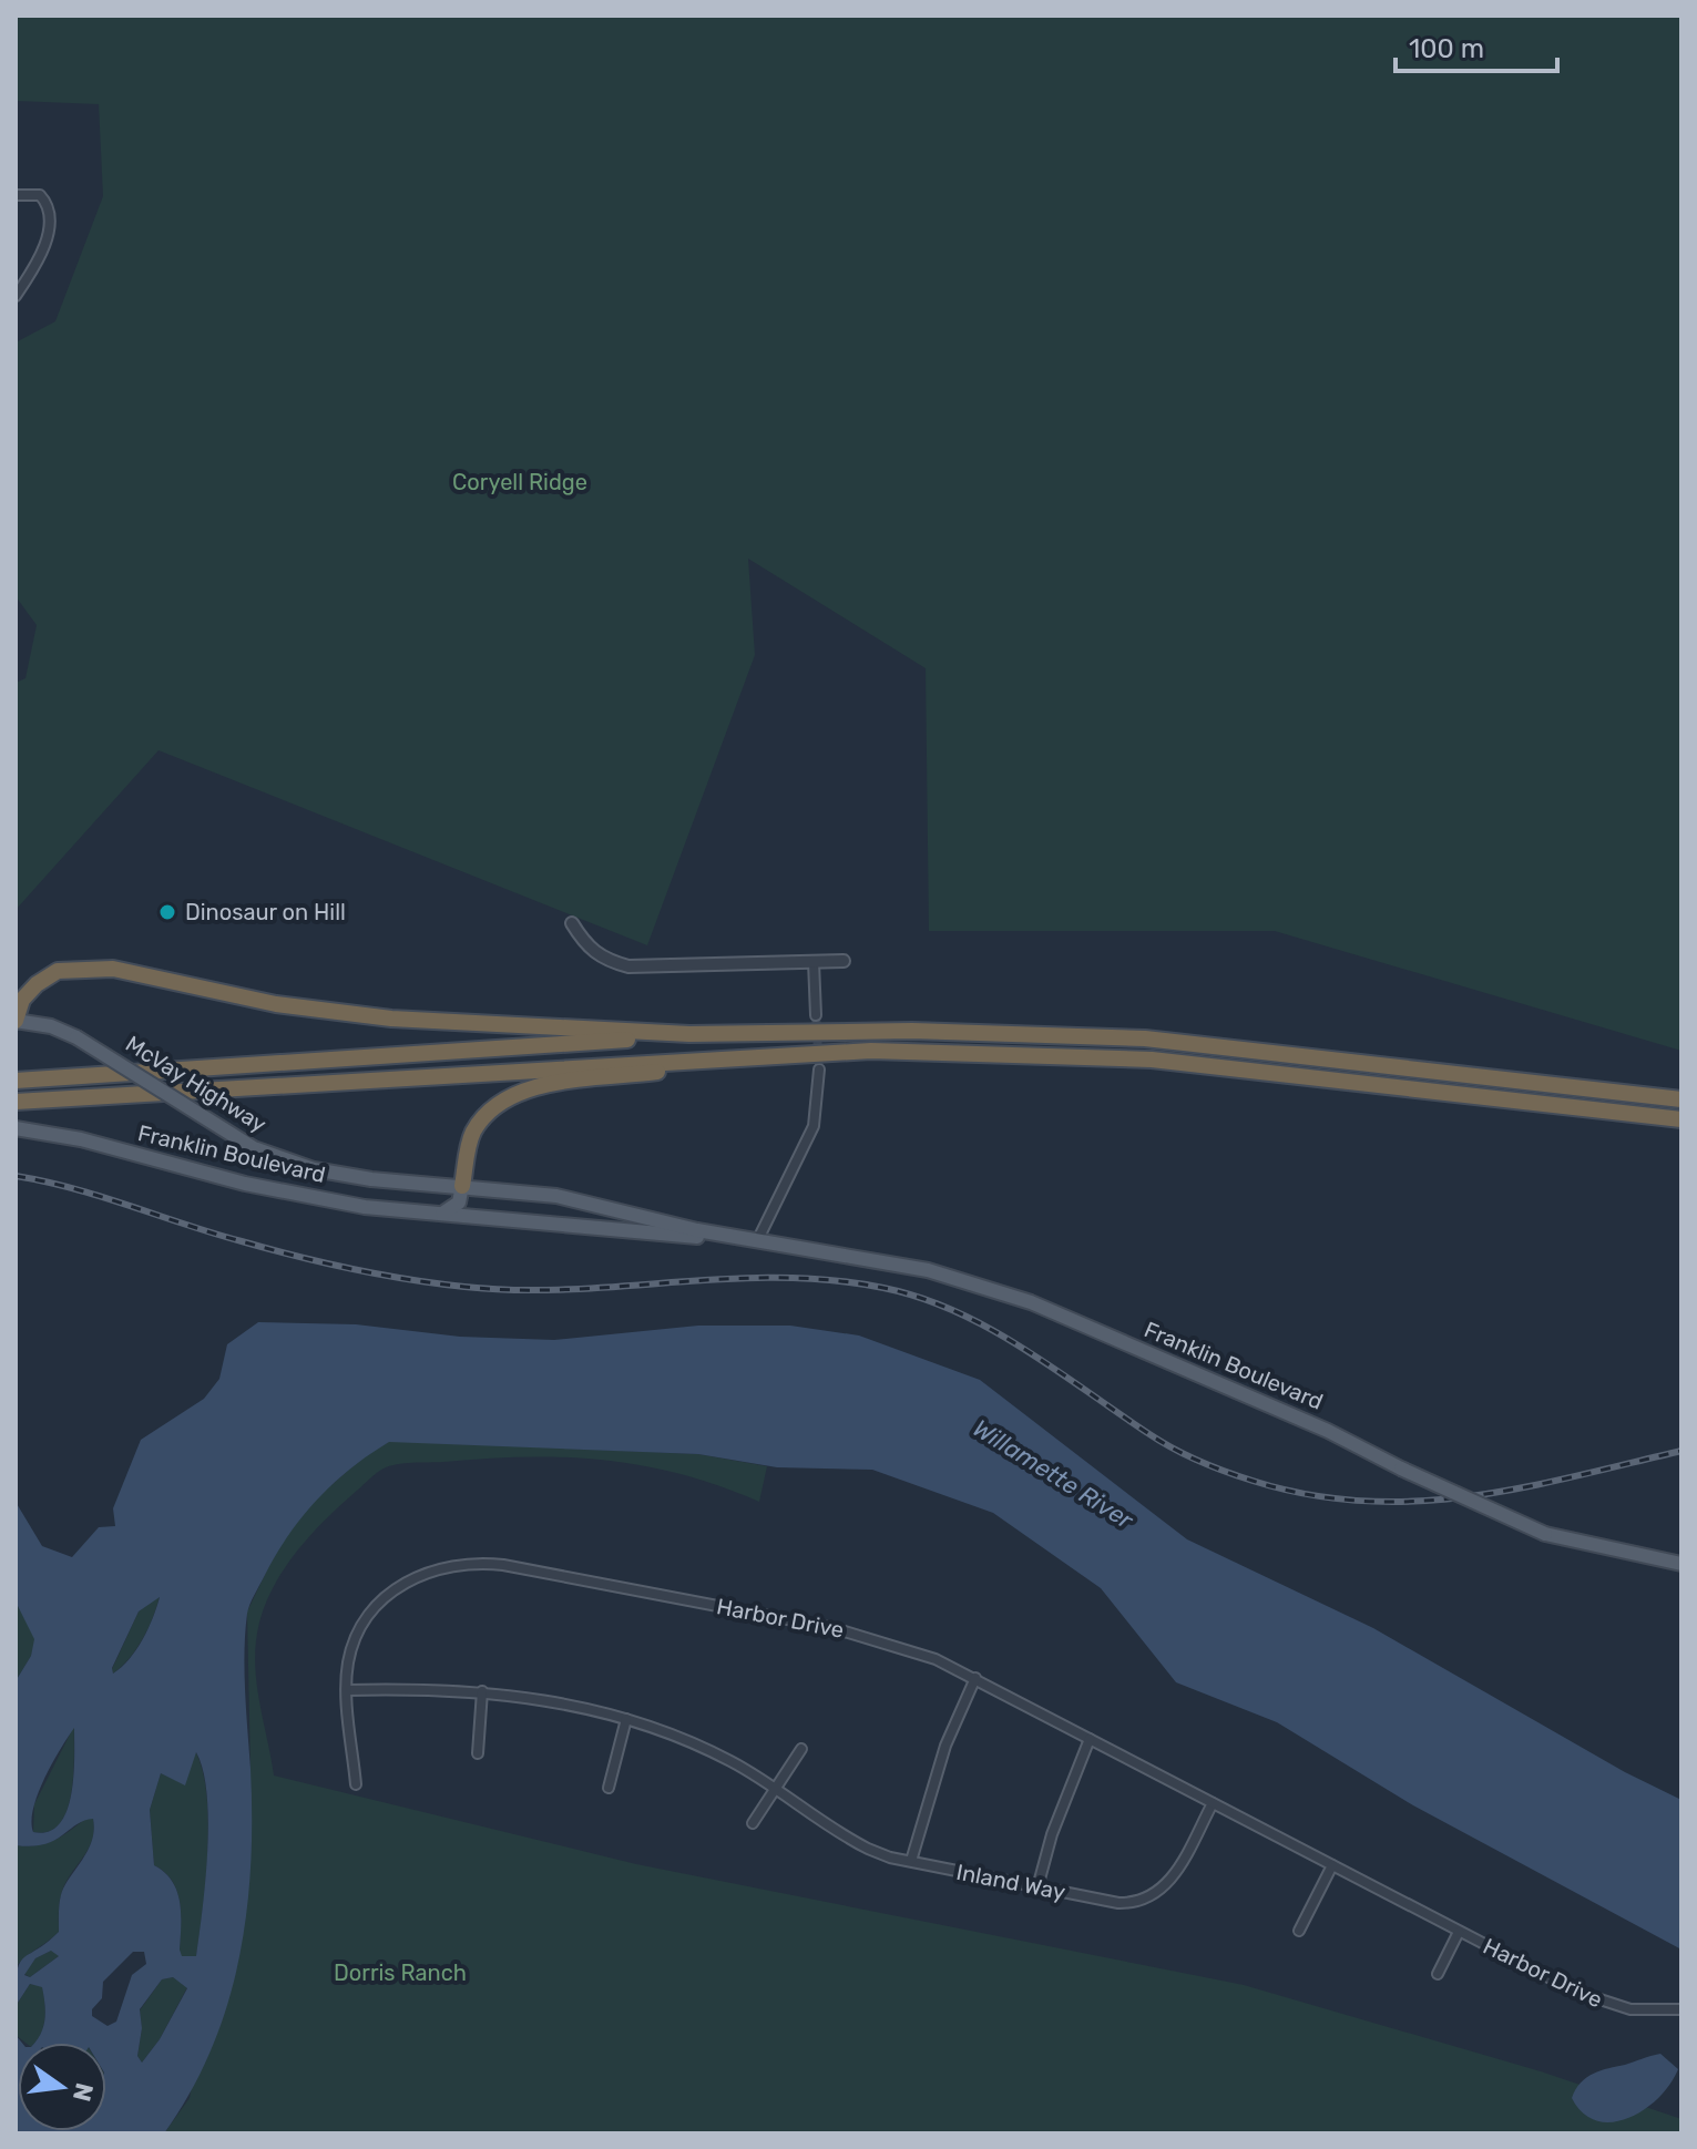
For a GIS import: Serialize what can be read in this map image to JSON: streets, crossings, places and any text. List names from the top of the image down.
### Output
{
  "streets": {
    "main road": ["McVay Highway", "Franklin Boulevard"],
    "street": ["Harbor Drive", "Inland Way"]
  },
  "crossings": [
    ["McVay Highway", "Franklin Boulevard"],
    ["Harbor Drive", "Inland Way"]
  ],
  "water": ["Willamette River"],
  "parks": ["Coryell Ridge", "Dorris Ranch"],
  "places": ["Dinosaur on Hill"],
  "scale_bar": "100 m",
  "north": "right"
}
